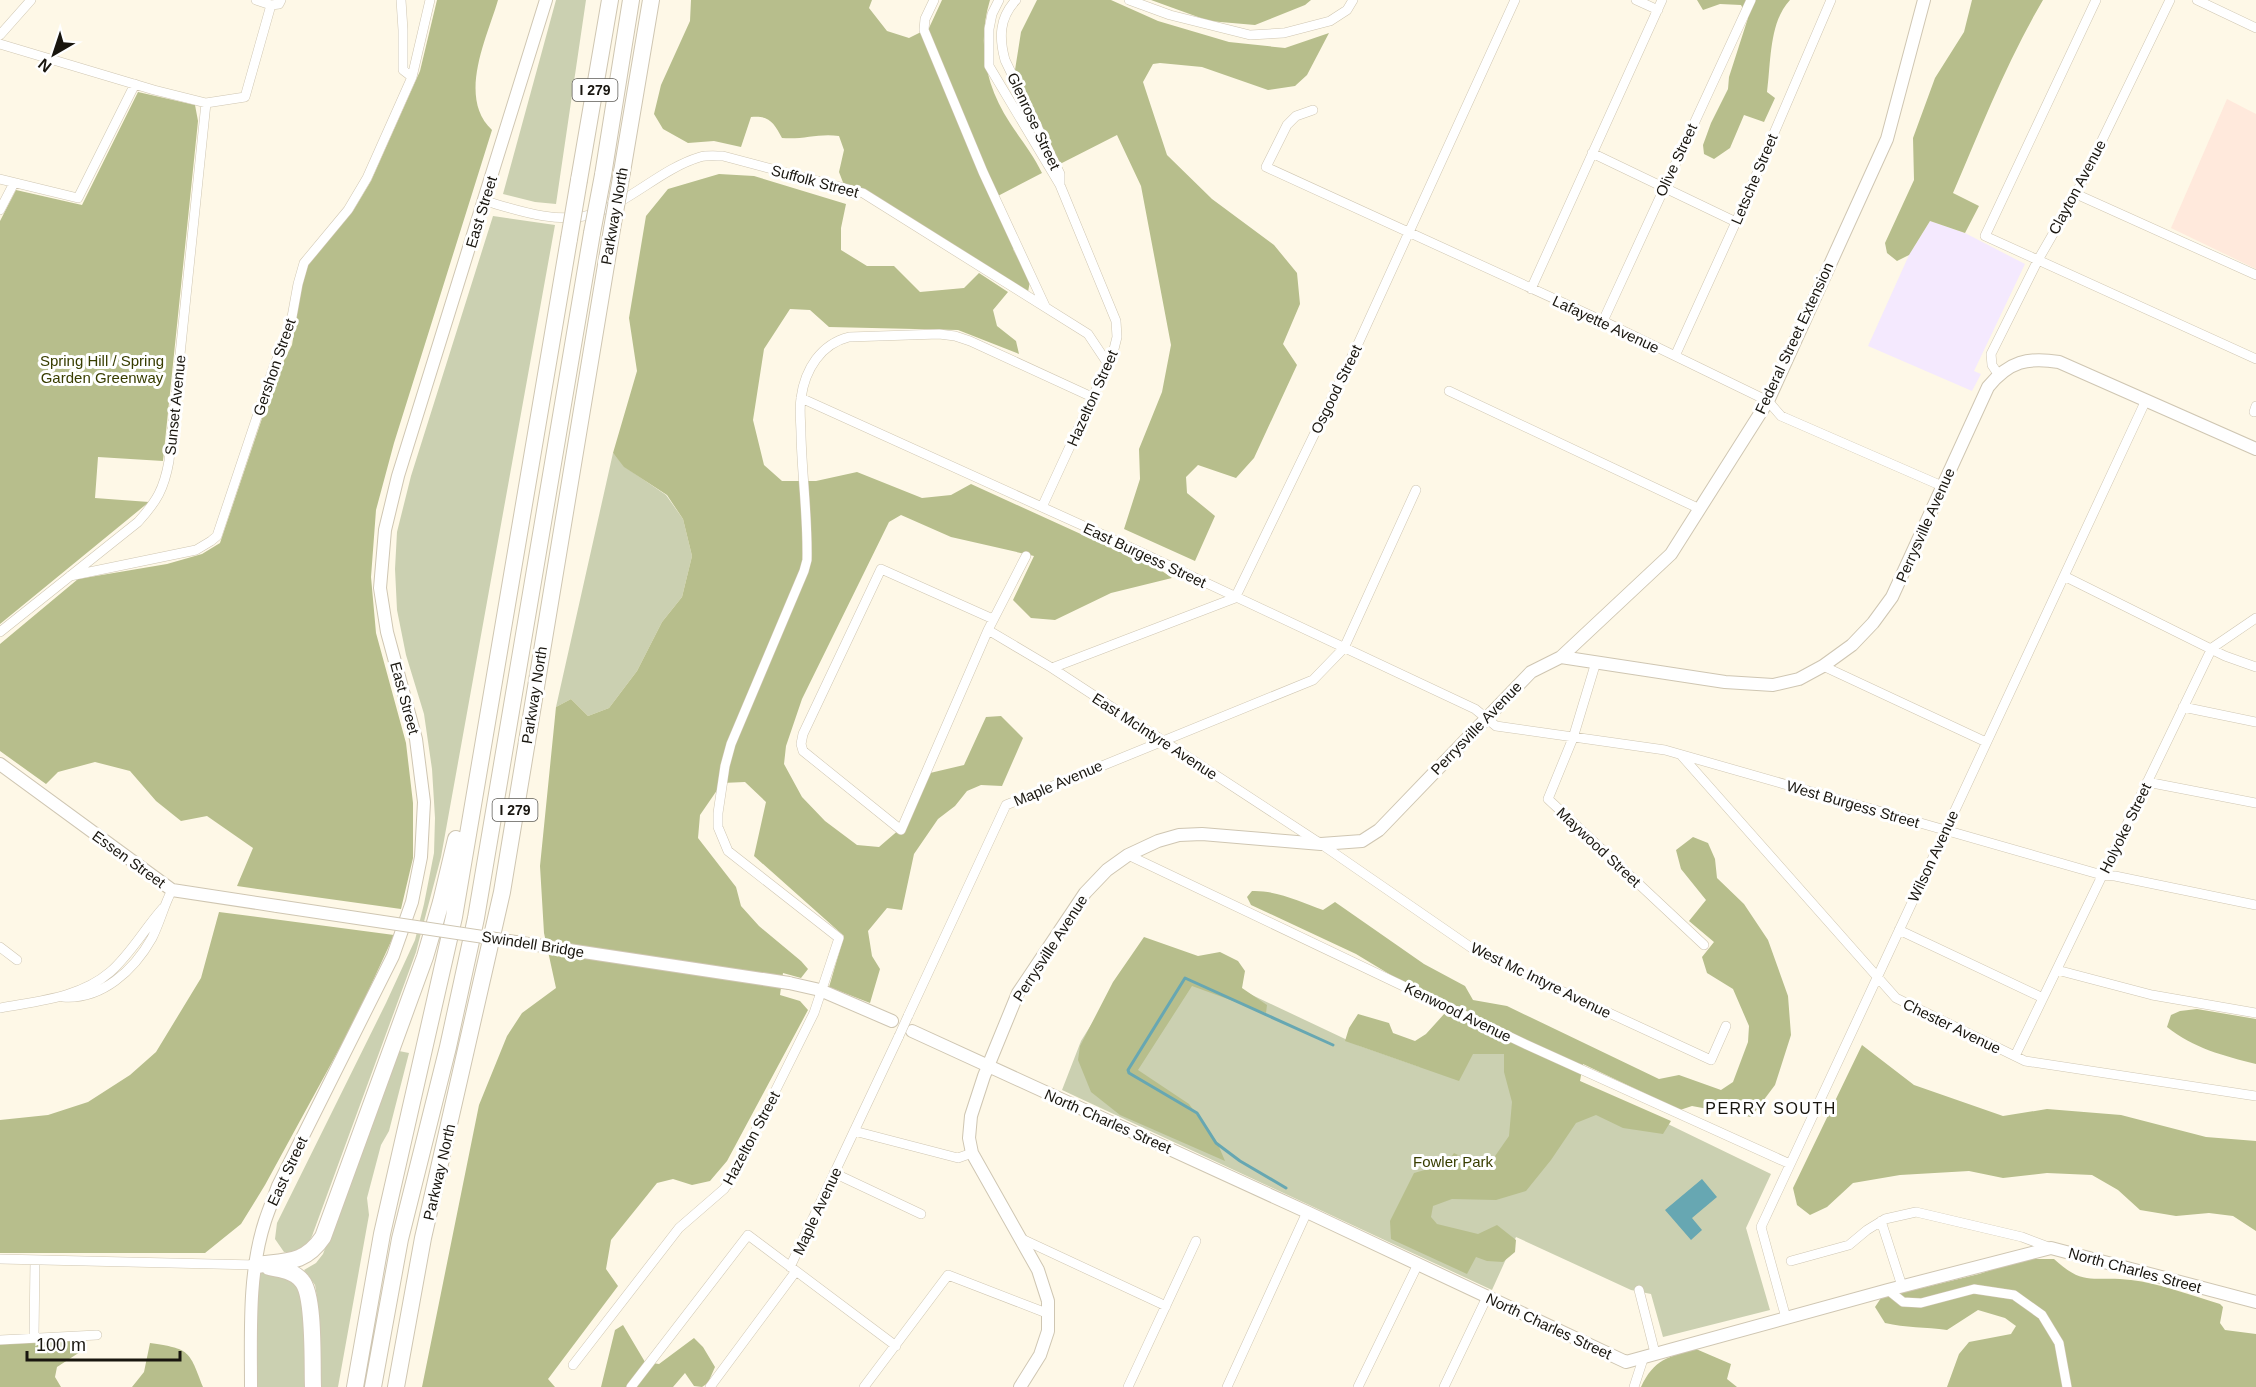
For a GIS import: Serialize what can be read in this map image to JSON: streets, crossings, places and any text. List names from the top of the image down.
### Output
{
  "streets": {
    "highway": ["I 279", "Parkway North"],
    "main road": [
      "East Street",
      "Federal Street Extension",
      "Perrysville Avenue",
      "Essen Street",
      "Swindell Bridge",
      "North Charles Street"
    ],
    "street": [
      "Glenrose Street",
      "Olive Street",
      "Letsche Street",
      "Suffolk Street",
      "Clayton Avenue",
      "Lafayette Avenue",
      "Gershon Street",
      "Osgood Street",
      "Hazelton Street",
      "Sunset Avenue",
      "East Burgess Street",
      "East McIntyre Avenue",
      "Maple Avenue",
      "West Burgess Street",
      "Holyoke Street",
      "Maywood Street",
      "Wilson Avenue",
      "West Mc Intyre Avenue",
      "Kenwood Avenue",
      "Chester Avenue"
    ]
  },
  "crossings": [
    ["Glenrose Street", "Hazelton Street"],
    ["Olive Street", "Lafayette Avenue"],
    ["Letsche Street", "Lafayette Avenue"],
    ["Suffolk Street", "East Street"],
    ["Suffolk Street", "Hazelton Street"],
    ["Clayton Avenue", "Perrysville Avenue"],
    ["Lafayette Avenue", "Federal Street Extension"],
    ["Lafayette Avenue", "Osgood Street"],
    ["Lafayette Avenue", "Perrysville Avenue"],
    ["Federal Street Extension", "Perrysville Avenue"],
    ["Gershon Street", "Sunset Avenue"],
    ["Osgood Street", "East Burgess Street"],
    ["Hazelton Street", "East Burgess Street"],
    ["Hazelton Street", "Swindell Bridge"],
    ["Perrysville Avenue", "East Burgess Street"],
    ["Perrysville Avenue", "East McIntyre Avenue"],
    ["Perrysville Avenue", "West Burgess Street"],
    ["Perrysville Avenue", "Maywood Street"],
    ["Perrysville Avenue", "West Mc Intyre Avenue"],
    ["Perrysville Avenue", "Kenwood Avenue"],
    ["Perrysville Avenue", "North Charles Street"],
    ["East Burgess Street", "Maple Avenue"],
    ["East Burgess Street", "West Burgess Street"],
    ["East McIntyre Avenue", "Maple Avenue"],
    ["East McIntyre Avenue", "West Mc Intyre Avenue"],
    ["West Burgess Street", "Holyoke Street"],
    ["West Burgess Street", "Maywood Street"],
    ["West Burgess Street", "Wilson Avenue"],
    ["West Burgess Street", "Chester Avenue"],
    ["Holyoke Street", "Chester Avenue"],
    ["Wilson Avenue", "Kenwood Avenue"],
    ["Wilson Avenue", "Chester Avenue"],
    ["Wilson Avenue", "North Charles Street"],
    ["Essen Street", "Swindell Bridge"]
  ],
  "districts": ["PERRY SOUTH"],
  "parks": ["Spring Hill / Spring Garden Greenway", "Fowler Park"],
  "scale_bar": "100 m",
  "north": "bottom left"
}
